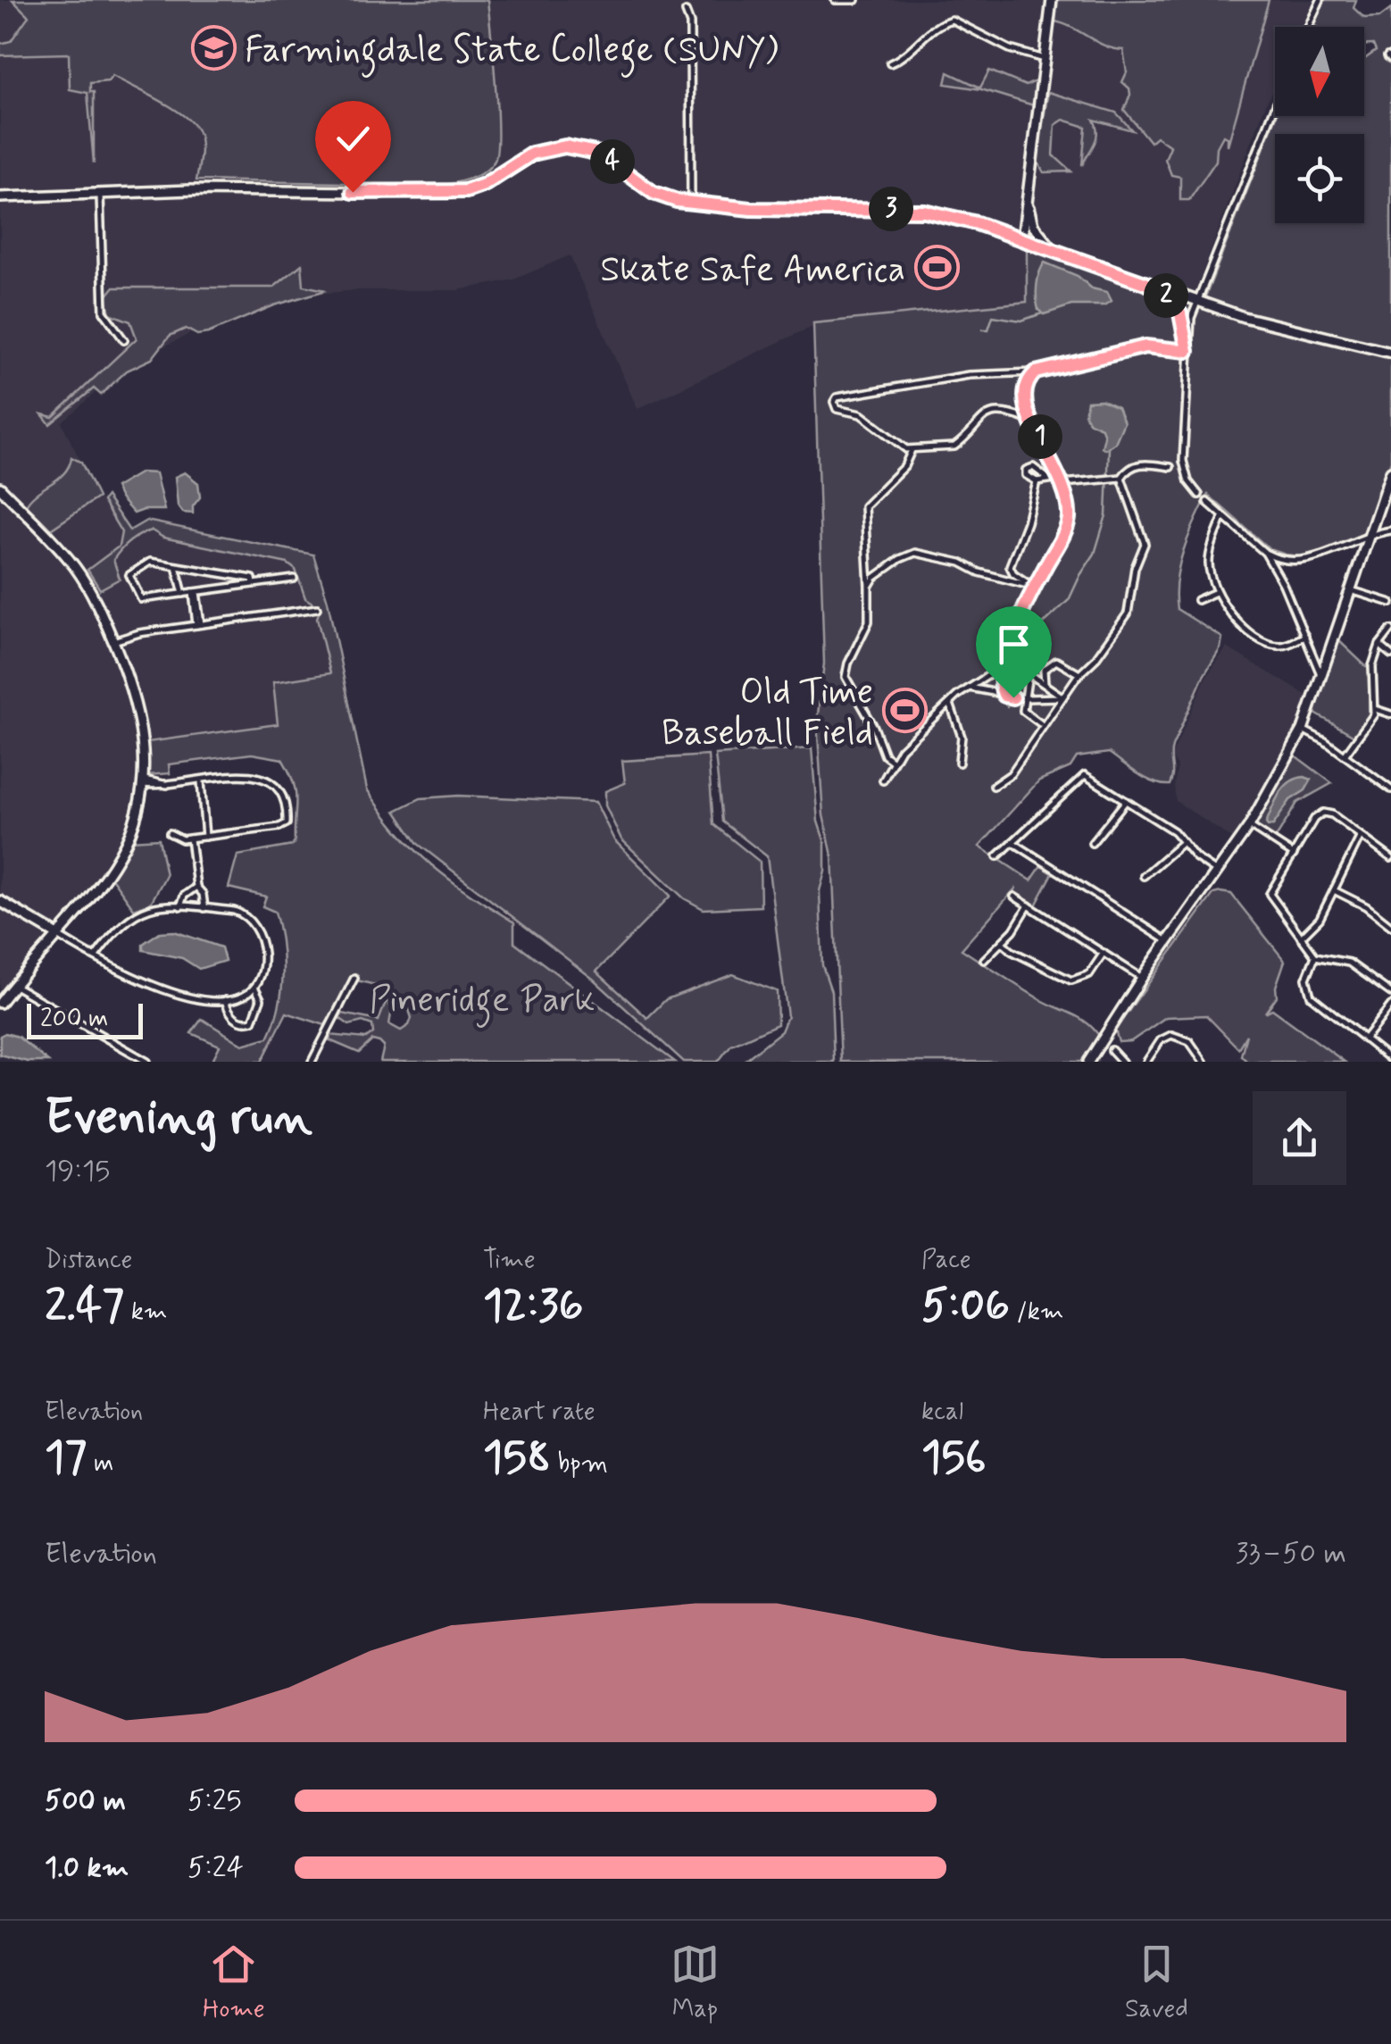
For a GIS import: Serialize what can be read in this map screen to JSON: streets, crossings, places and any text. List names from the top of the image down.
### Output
{
  "parks": ["Pineridge Park"],
  "places": {
    "school or university": ["Farmingdale State College (SUNY)"],
    "sports": ["Skate Safe America", "Old Time Baseball Field"]
  },
  "scale_bar": "200 m",
  "north": "bottom",
  "page": {
    "pins": [
      "4",
      "3",
      "2",
      "1"
    ],
    "scale": "200 m",
    "heading": ["Evening run", "19:15"],
    "stats": [
      ["Distance", "2.47 km"],
      ["Time", "12:36"],
      ["Pace", "5:06 /km"],
      ["Elevation", "17 m"],
      ["Heart rate", "158 bpm"],
      ["kcal", "156"]
    ],
    "chart": ["Elevation", "33–50 m"],
    "list": [
      {
        "name": "500 m",
        "note": "5:25"
      },
      {
        "name": "1.0 km",
        "note": "5:24"
      }
    ],
    "tabs": ["Home", "Map", "Saved"]
  }
}
